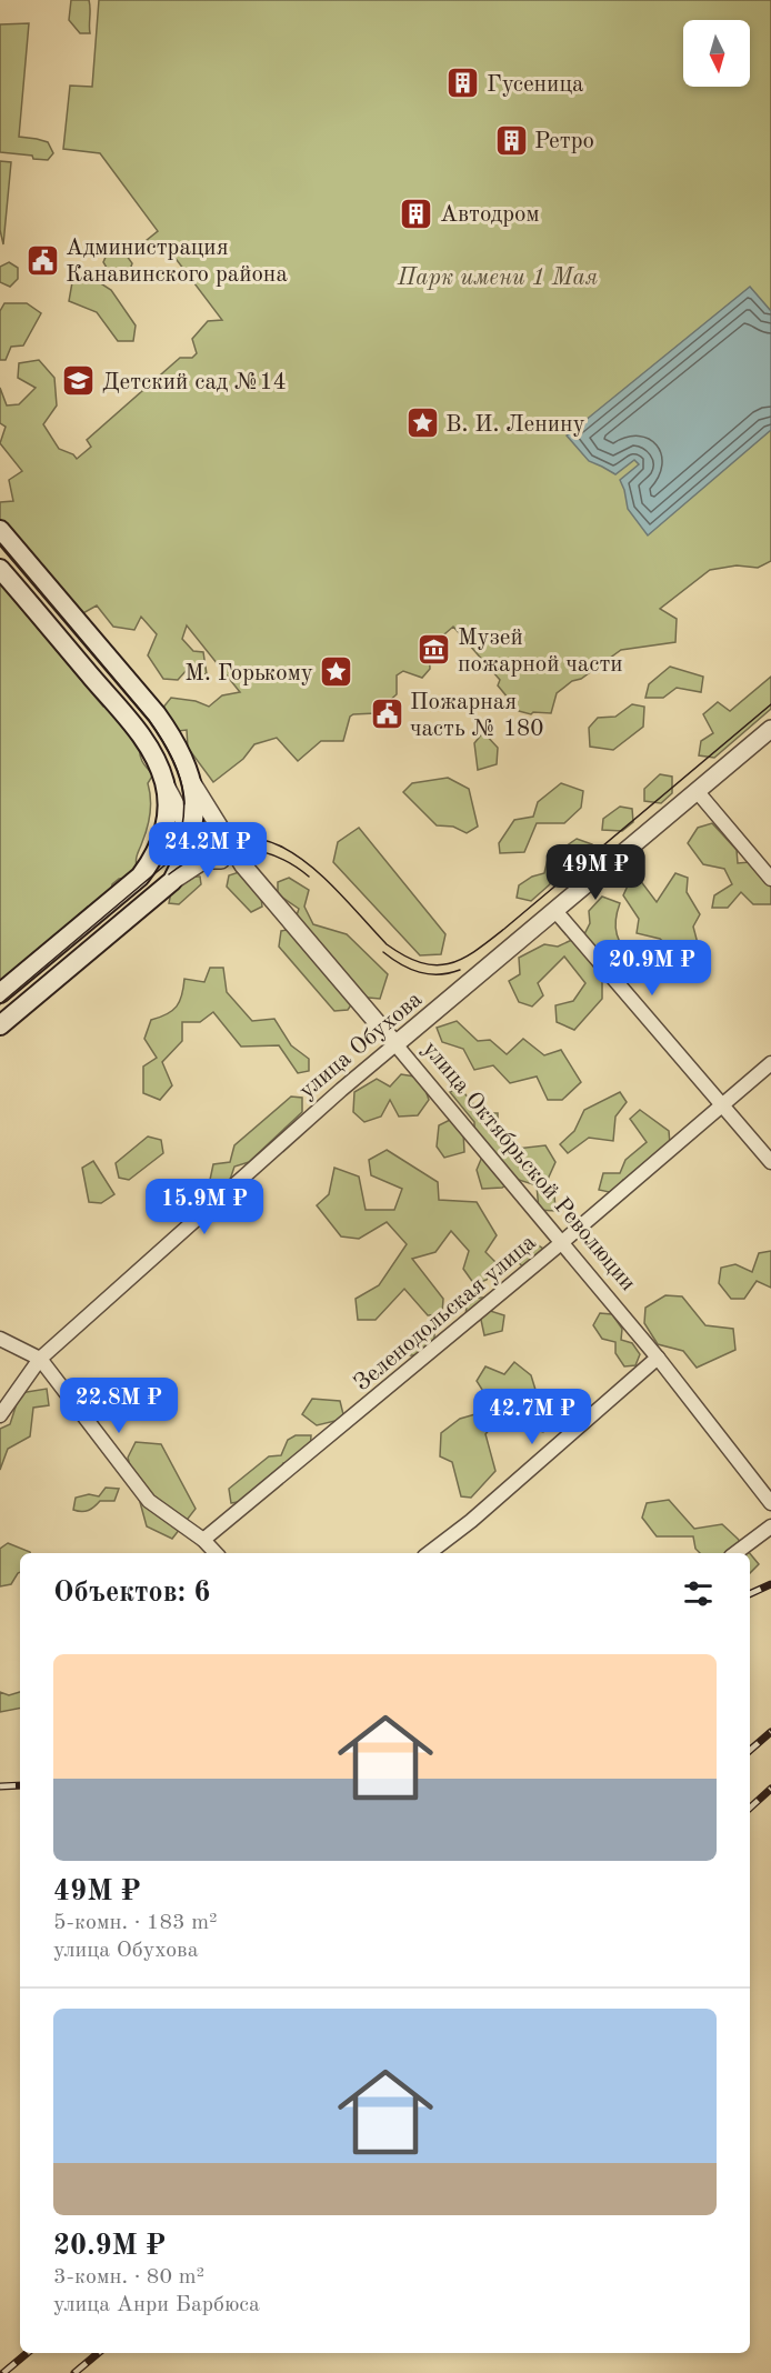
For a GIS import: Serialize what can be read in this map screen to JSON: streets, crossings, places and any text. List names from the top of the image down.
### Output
{
  "streets": {
    "street": ["улица Обухова", "улица Октябрьской Революции", "Зеленодольская улица"]
  },
  "crossings": [
    ["улица Обухова", "улица Октябрьской Революции"],
    ["улица Октябрьской Революции", "Зеленодольская улица"]
  ],
  "parks": ["Парк имени 1 Мая"],
  "places": {
    "building": ["Гусеница", "Ретро", "Автодром"],
    "public building": ["Администрация Канавинского района", "Пожарная часть № 180"],
    "school or university": ["Детский сад №14"],
    "place": ["В. И. Ленину", "М. Горькому"],
    "museum": ["Музей пожарной части"]
  },
  "north": "bottom",
  "page": {
    "price": [
      "24.2M ₽",
      "49M ₽",
      "20.9M ₽",
      "15.9M ₽",
      "22.8M ₽",
      "42.7M ₽"
    ],
    "heading": "Объектов: 6",
    "list": [
      {
        "name": "49M ₽",
        "note": "5-комн. · 183 m² · улица Обухова"
      },
      {
        "name": "20.9M ₽",
        "note": "3-комн. · 80 m² · улица Анри Барбюса"
      }
    ]
  }
}
